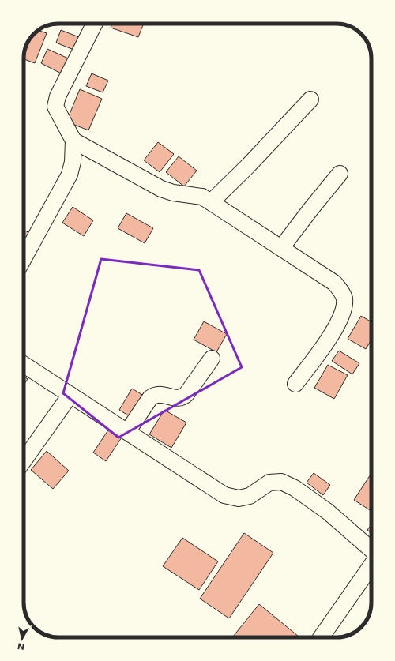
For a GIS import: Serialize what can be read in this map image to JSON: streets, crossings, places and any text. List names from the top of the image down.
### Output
{
  "north": "bottom"
}
